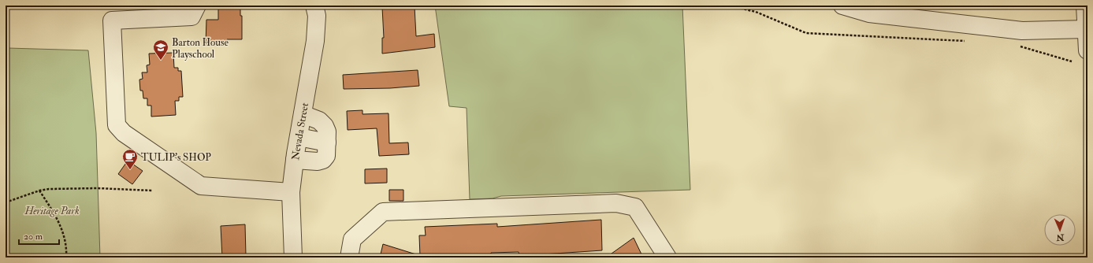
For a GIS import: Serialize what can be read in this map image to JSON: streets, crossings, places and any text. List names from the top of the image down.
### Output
{
  "streets": {
    "street": ["Nevada Street"]
  },
  "parks": ["Heritage Park"],
  "places": {
    "school or university": ["Barton House Playschool"],
    "cafe": ["TULIP's SHOP"]
  },
  "scale_bar": "20 m",
  "north": "bottom"
}
